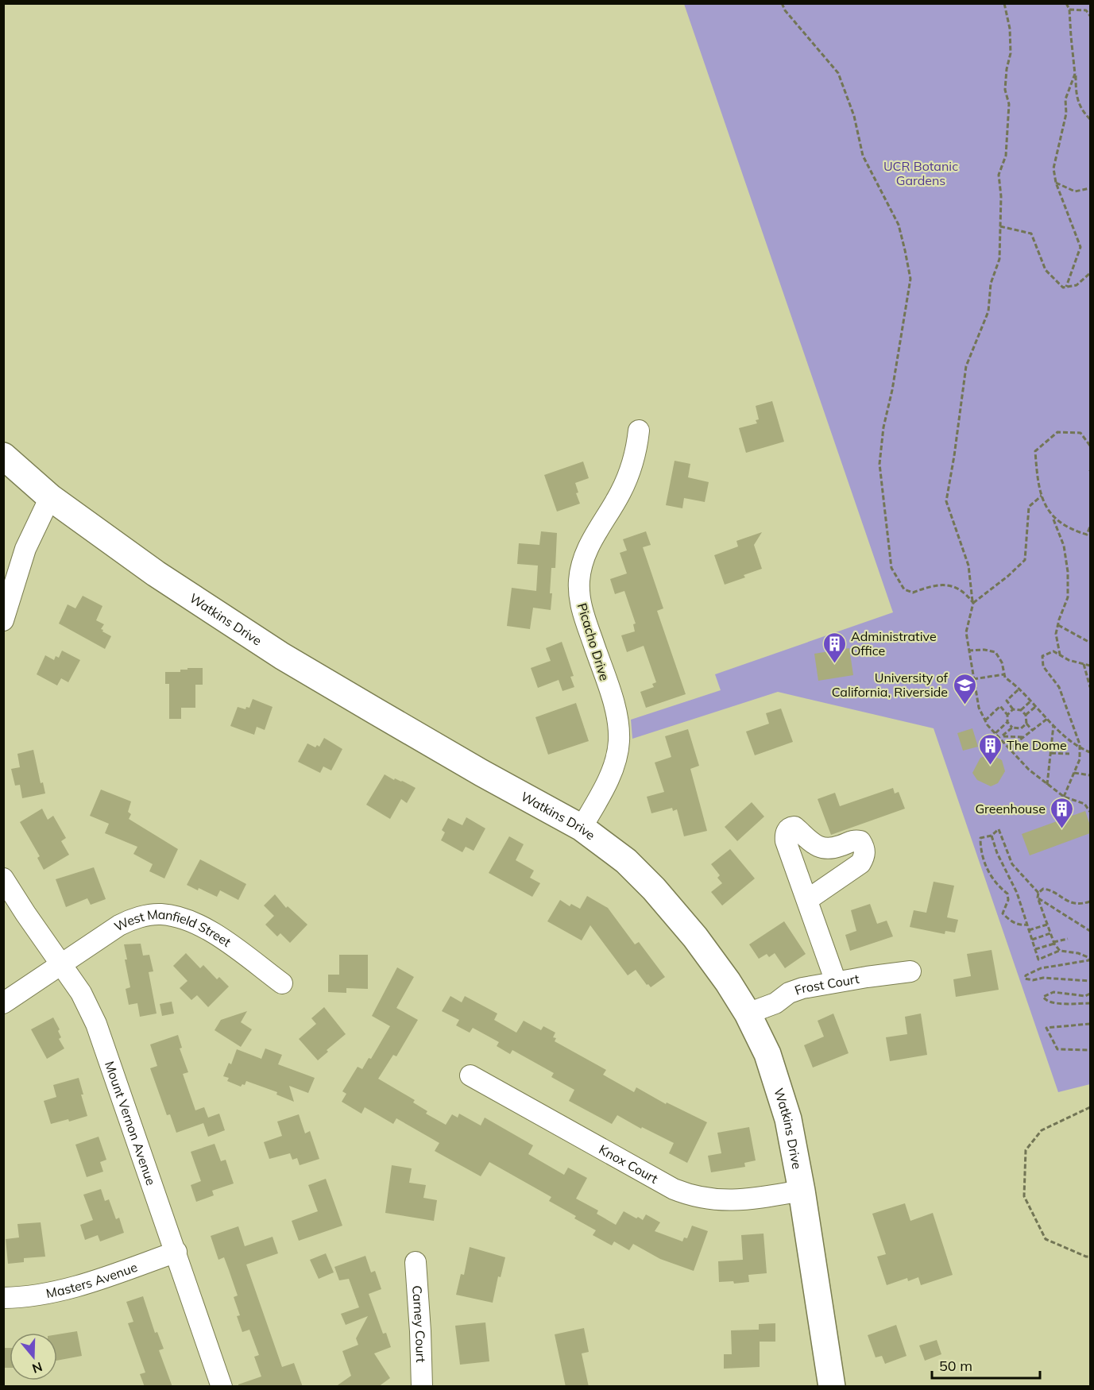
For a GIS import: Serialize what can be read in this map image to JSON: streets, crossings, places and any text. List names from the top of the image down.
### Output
{
  "streets": {
    "main road": ["Watkins Drive"],
    "street": [
      "Picacho Drive",
      "West Manfield Street",
      "Frost Court",
      "Mount Vernon Avenue",
      "Knox Court",
      "Masters Avenue",
      "Carney Court"
    ]
  },
  "crossings": [
    ["Watkins Drive", "Picacho Drive"],
    ["Watkins Drive", "Frost Court"],
    ["Watkins Drive", "Knox Court"],
    ["West Manfield Street", "Mount Vernon Avenue"],
    ["Mount Vernon Avenue", "Masters Avenue"]
  ],
  "parks": ["UCR Botanic Gardens"],
  "places": {
    "building": ["Administrative Office", "The Dome", "Greenhouse"],
    "school or university": ["University of California, Riverside"]
  },
  "scale_bar": "50 m",
  "north": "bottom"
}
